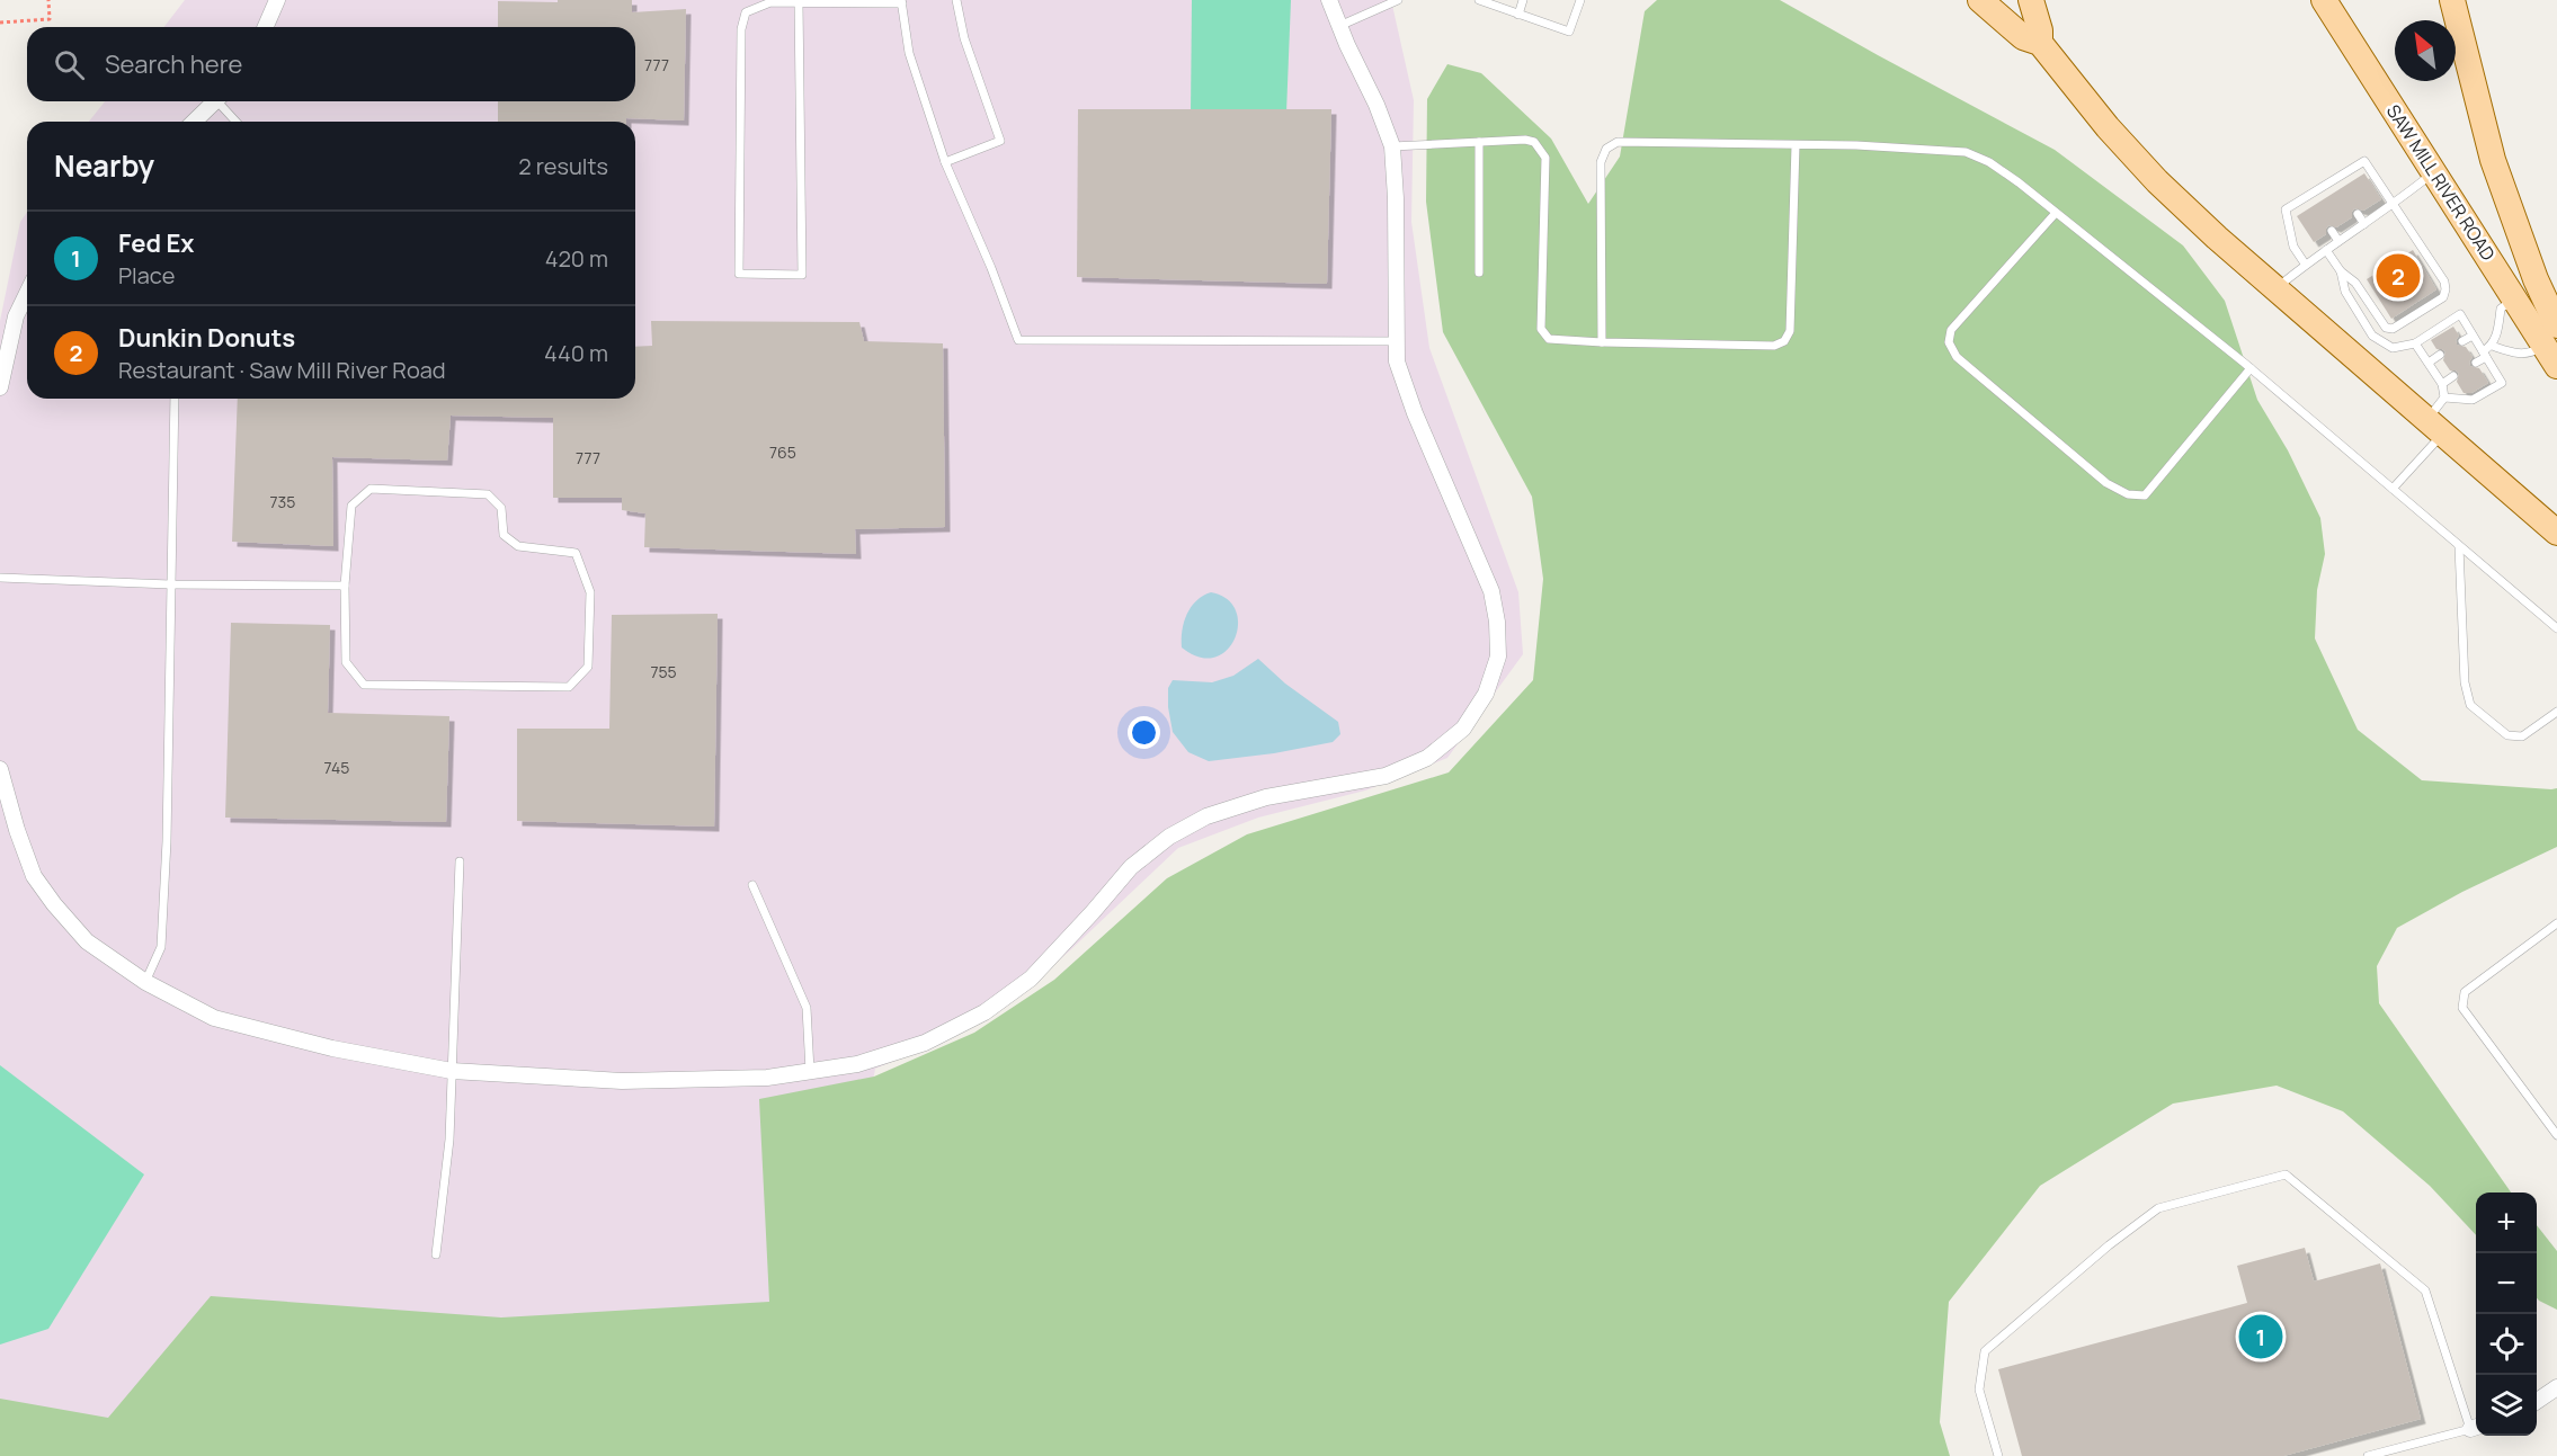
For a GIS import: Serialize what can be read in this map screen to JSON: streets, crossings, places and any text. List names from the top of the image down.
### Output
{
  "streets": {
    "main road": ["SAW MILL RIVER ROAD"]
  },
  "house_numbers": [
    "777",
    "765",
    "777",
    "735",
    "755",
    "745"
  ],
  "north": "top left",
  "page": {
    "search": "Search here",
    "heading": ["Nearby", "2 results"],
    "list": [
      {
        "mark": "1",
        "name": "Fed Ex",
        "note": "Place",
        "value": "420 m"
      },
      {
        "mark": "2",
        "name": "Dunkin Donuts",
        "note": "Restaurant · Saw Mill River Road",
        "value": "440 m"
      }
    ],
    "pins": ["2", "1"],
    "map_buttons": ["+", "−"]
  }
}
